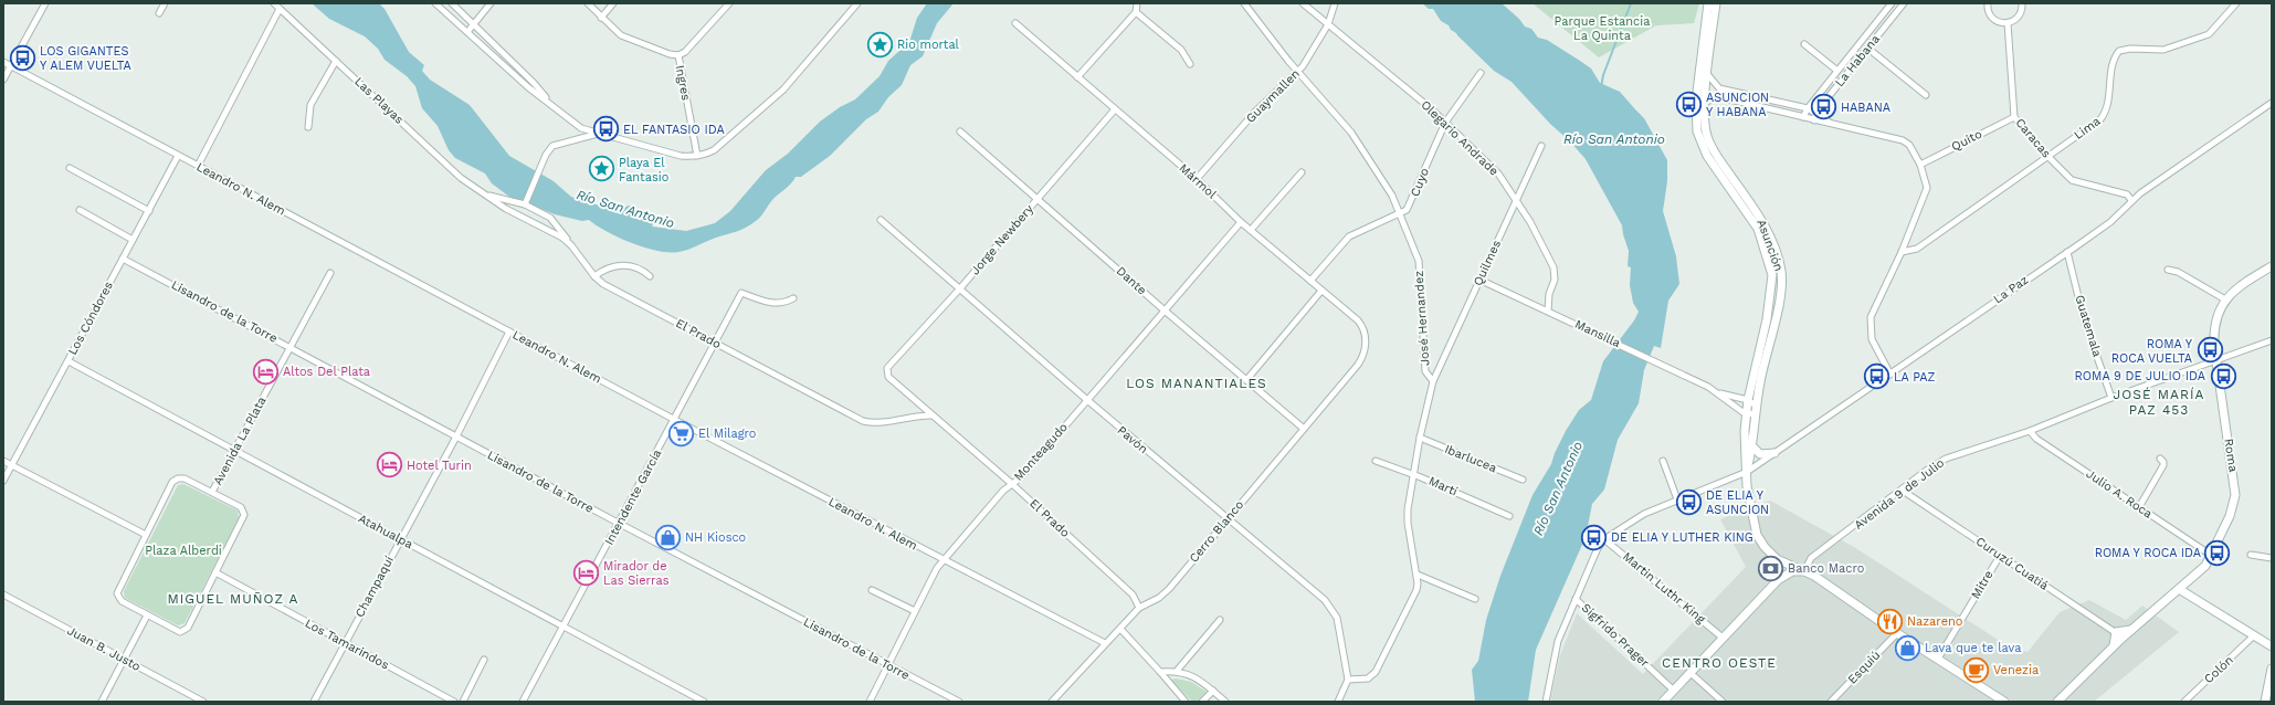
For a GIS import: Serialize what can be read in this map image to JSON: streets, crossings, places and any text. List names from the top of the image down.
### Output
{
  "streets": {
    "main road": ["Asunción", "Roma"],
    "street": [
      "La Habana",
      "Ingres",
      "Guaymallen",
      "Las Playas",
      "Lima",
      "Olegario Andrade",
      "Caracas",
      "Quito",
      "Mármol",
      "Cuyo",
      "Leandro N. Alem",
      "Jorge Newbery",
      "Quilmes",
      "Dante",
      "La Paz",
      "Lisandro de la Torre",
      "Los Cóndores",
      "José Hernandez",
      "Guatemala",
      "El Prado",
      "Mansilla",
      "Pavón",
      "Avenida La Plata",
      "Monteagudo",
      "Ibarlucea",
      "Martí",
      "Avenida 9 de Julio",
      "Julio A. Roca",
      "Intendente García",
      "Atahualpa",
      "Cerro Blanco",
      "Curuzú Cuatiá",
      "Mitre",
      "Champaquí",
      "Martin Luthr King",
      "Sigfrido Prager",
      "Los Tamarindos",
      "Juan B. Justo",
      "Esquiú",
      "Colón"
    ]
  },
  "crossings": [
    ["Guaymallen", "Olegario Andrade"],
    ["Guaymallen", "Mármol"],
    ["Guaymallen", "José Hernandez"],
    ["Las Playas", "El Prado"],
    ["Lima", "Caracas"],
    ["Olegario Andrade", "Cuyo"],
    ["Olegario Andrade", "Quilmes"],
    ["Olegario Andrade", "Mansilla"],
    ["Caracas", "Quito"],
    ["Caracas", "La Paz"],
    ["Mármol", "Cuyo"],
    ["Mármol", "Jorge Newbery"],
    ["Mármol", "Monteagudo"],
    ["Mármol", "Cerro Blanco"],
    ["Cuyo", "José Hernandez"],
    ["Leandro N. Alem", "Los Cóndores"],
    ["Leandro N. Alem", "Monteagudo"],
    ["Leandro N. Alem", "Intendente García"],
    ["Leandro N. Alem", "Cerro Blanco"],
    ["Leandro N. Alem", "Champaquí"],
    ["Jorge Newbery", "Dante"],
    ["Jorge Newbery", "El Prado"],
    ["Jorge Newbery", "Pavón"],
    ["Asunción", "La Paz"],
    ["Asunción", "Mansilla"],
    ["Asunción", "Avenida 9 de Julio"],
    ["Asunción", "Mitre"],
    ["Asunción", "Esquiú"],
    ["Quilmes", "José Hernandez"],
    ["Quilmes", "Mansilla"],
    ["Dante", "Monteagudo"],
    ["Dante", "Cerro Blanco"],
    ["La Paz", "Guatemala"],
    ["La Paz", "Martin Luthr King"],
    ["Lisandro de la Torre", "Los Cóndores"],
    ["Lisandro de la Torre", "Avenida La Plata"],
    ["Lisandro de la Torre", "Monteagudo"],
    ["Lisandro de la Torre", "Intendente García"],
    ["Lisandro de la Torre", "Champaquí"],
    ["Los Cóndores", "Atahualpa"],
    ["José Hernandez", "Pavón"],
    ["José Hernandez", "Ibarlucea"],
    ["José Hernandez", "Martí"],
    ["Guatemala", "Avenida 9 de Julio"],
    ["El Prado", "Monteagudo"],
    ["El Prado", "Intendente García"],
    ["El Prado", "Cerro Blanco"],
    ["Pavón", "Monteagudo"],
    ["Pavón", "Cerro Blanco"],
    ["Avenida La Plata", "Atahualpa"],
    ["Avenida La Plata", "Los Tamarindos"],
    ["Roma", "Avenida 9 de Julio"],
    ["Roma", "Julio A. Roca"],
    ["Roma", "Curuzú Cuatiá"],
    ["Avenida 9 de Julio", "Julio A. Roca"],
    ["Avenida 9 de Julio", "Curuzú Cuatiá"],
    ["Intendente García", "Atahualpa"],
    ["Atahualpa", "Champaquí"],
    ["Curuzú Cuatiá", "Mitre"],
    ["Champaquí", "Los Tamarindos"]
  ],
  "districts": [
    "LOS MANANTIALES",
    "JOSÉ MARÍA PAZ 453",
    "MIGUEL MUÑOZ A",
    "CENTRO OESTE"
  ],
  "water": ["Río San Antonio"],
  "parks": ["Parque Estancia La Quinta", "Plaza Alberdi"],
  "places": {
    "place": ["Rio mortal", "Playa El Fantasio"],
    "bus stop": [
      "LOS GIGANTES Y ALEM VUELTA",
      "ASUNCION Y HABANA",
      "HABANA",
      "EL FANTASIO IDA",
      "ROMA Y ROCA VUELTA",
      "ROMA 9 DE JULIO IDA",
      "LA PAZ",
      "DE ELIA Y ASUNCION",
      "DE ELIA Y LUTHER KING",
      "ROMA Y ROCA IDA"
    ],
    "hotel": ["Altos Del Plata", "Hotel Turin", "Mirador de Las Sierras"],
    "supermarket": ["El Milagro"],
    "shop": ["NH Kiosco", "Lava que te lava"],
    "bank": ["Banco Macro"],
    "restaurant": ["Nazareno"],
    "cafe": ["Venezia"]
  }
}
